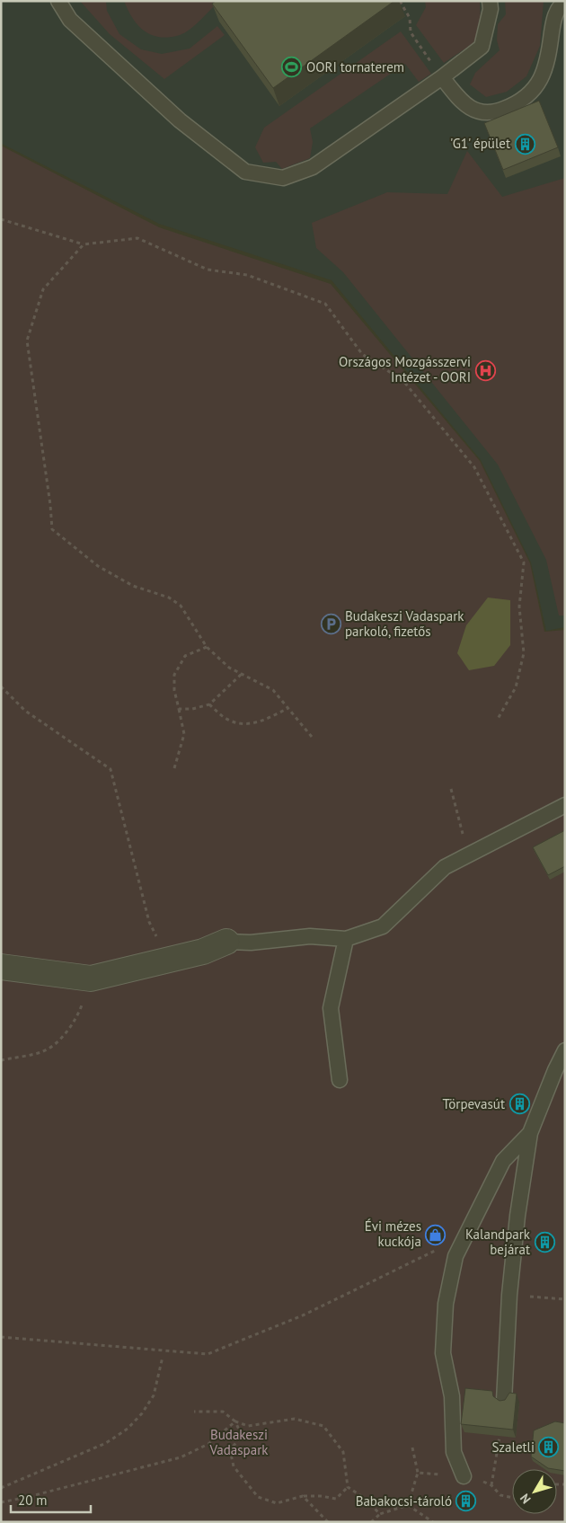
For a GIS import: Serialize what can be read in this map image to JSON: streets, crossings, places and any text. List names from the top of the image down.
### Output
{
  "parks": ["Budakeszi Vadaspark"],
  "places": {
    "sports": ["OORI tornaterem"],
    "building": [
      "'G1' épület",
      "Törpevasút",
      "Kalandpark bejárat",
      "Szaletli",
      "Babakocsi-tároló"
    ],
    "hospital": ["Országos Mozgásszervi Intézet - OORI"],
    "parking": ["Budakeszi Vadaspark parkoló, fizetős"],
    "shop": ["Évi mézes kuckója"]
  },
  "scale_bar": "20 m",
  "north": "bottom left"
}
